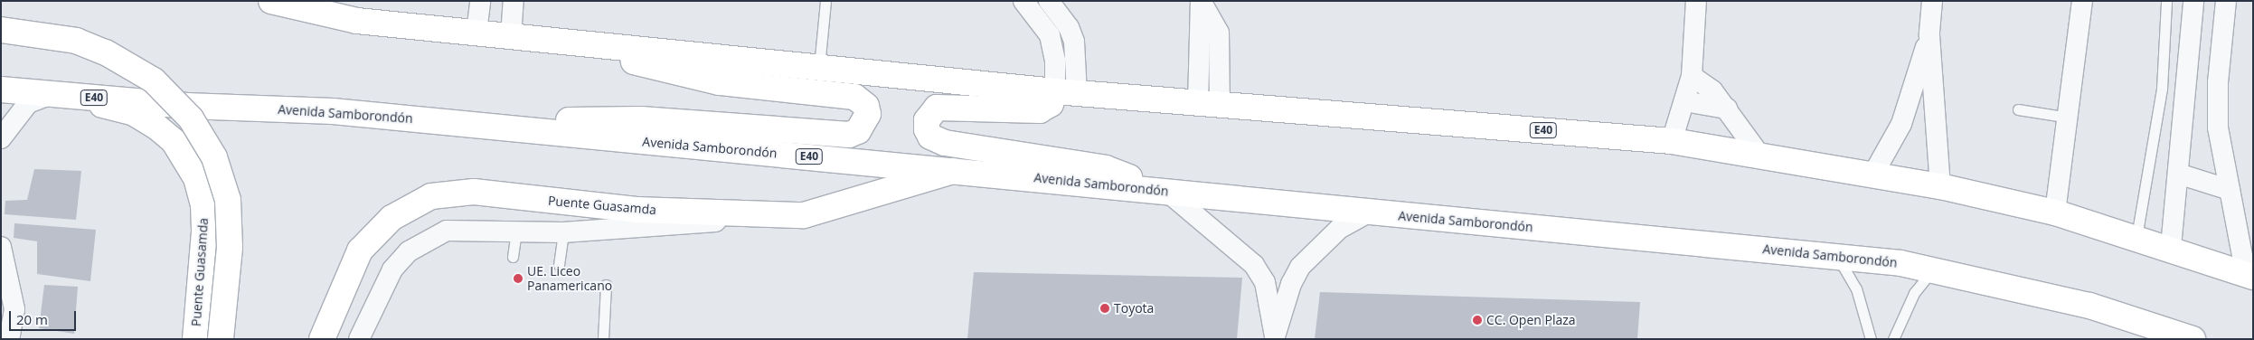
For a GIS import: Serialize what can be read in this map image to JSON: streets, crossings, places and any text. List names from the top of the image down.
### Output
{
  "streets": {
    "main road": ["E40", "Avenida Samborondón", "Puente Guasamda"]
  },
  "crossings": [
    ["Avenida Samborondón", "Puente Guasamda"]
  ],
  "places": ["UE. Liceo Panamericano", "Toyota", "CC. Open Plaza"],
  "scale_bar": "20 m"
}
